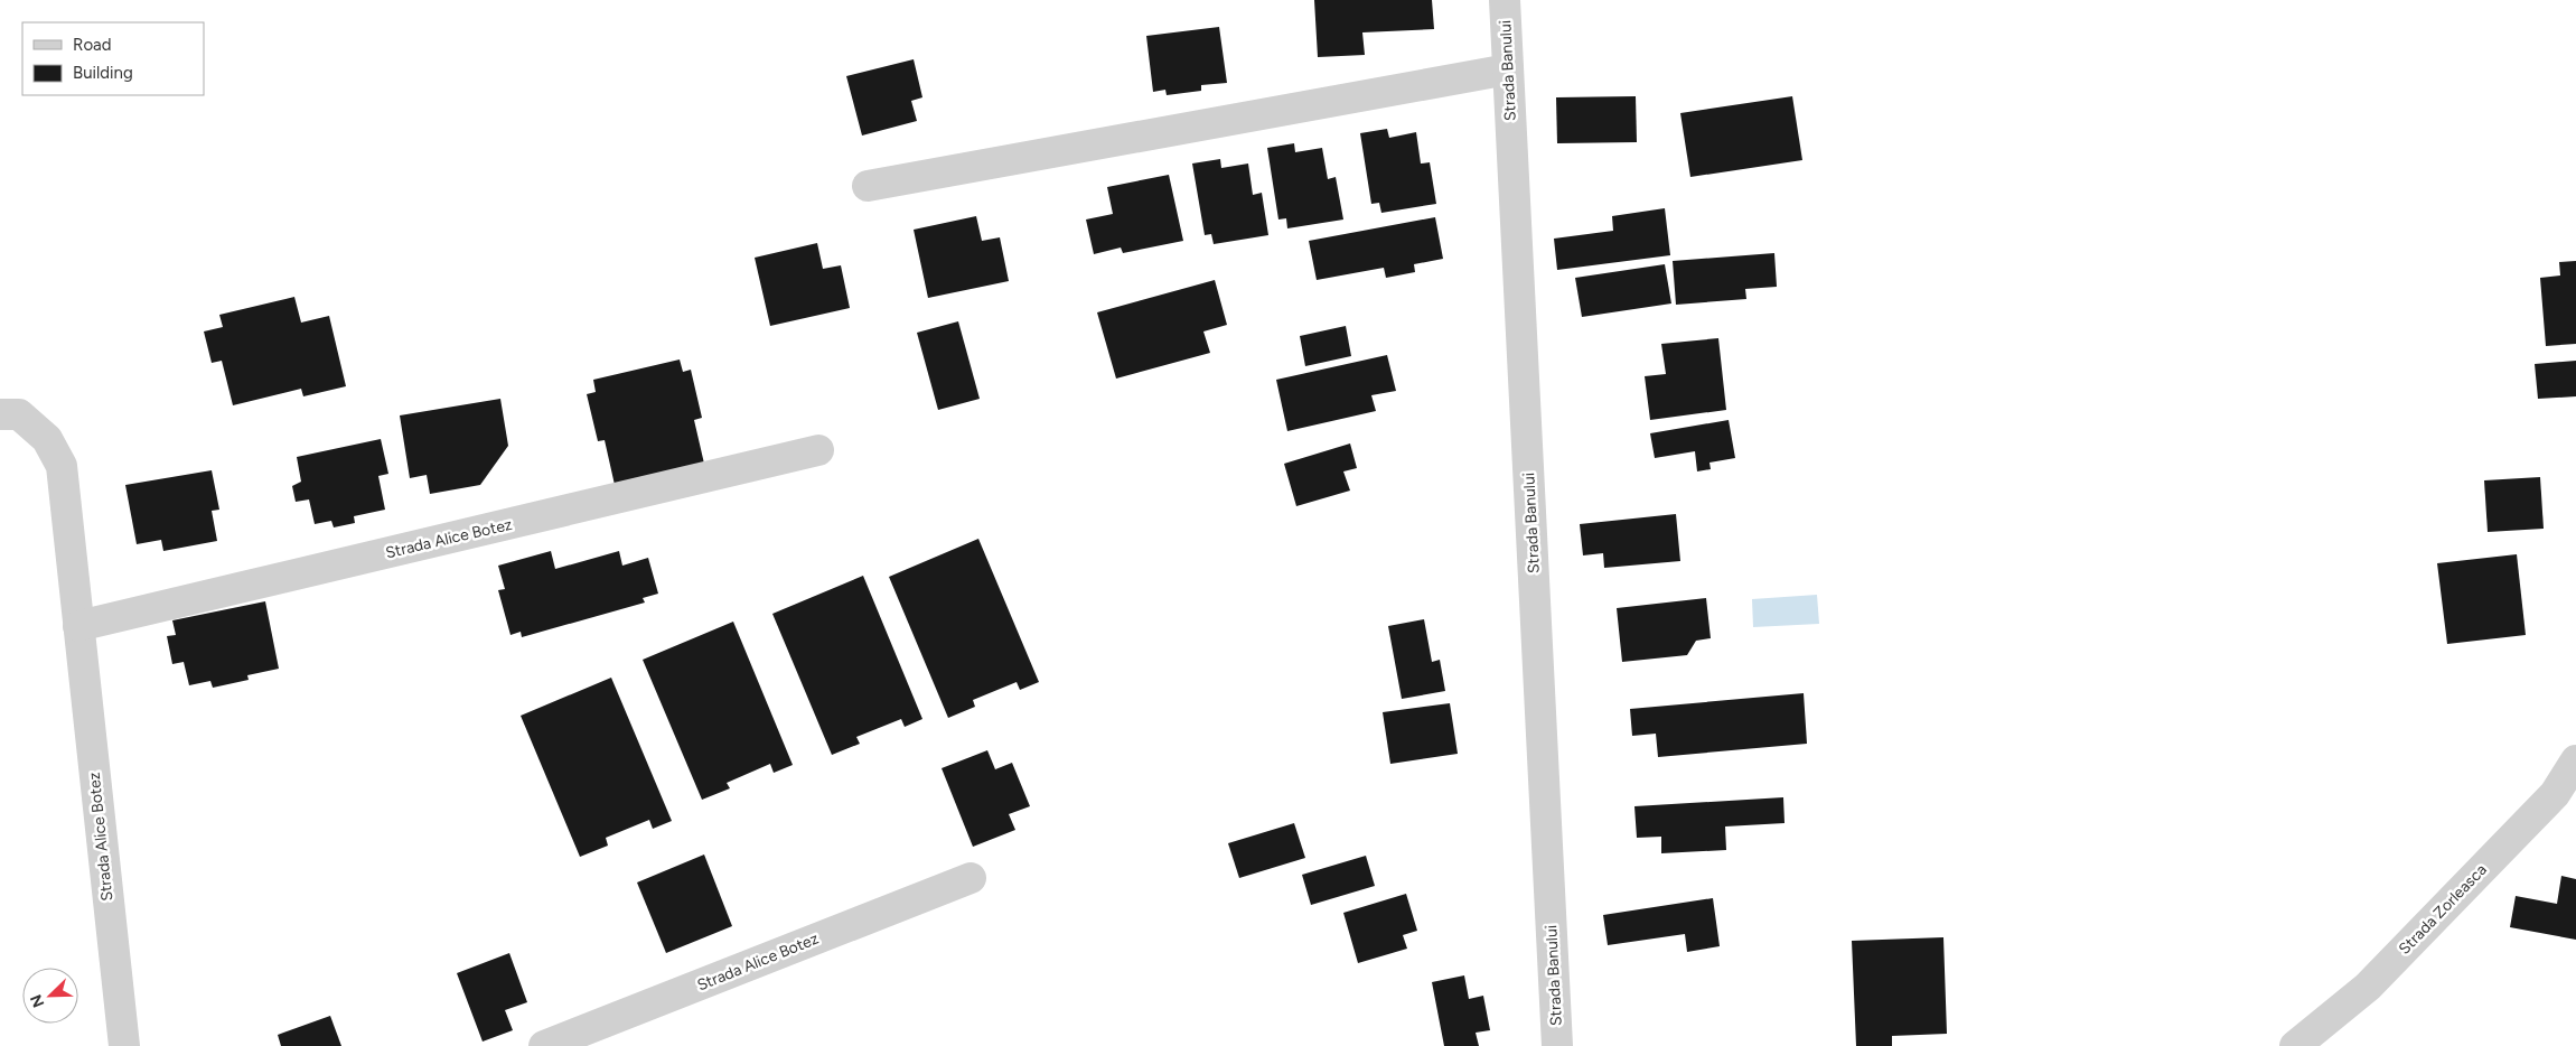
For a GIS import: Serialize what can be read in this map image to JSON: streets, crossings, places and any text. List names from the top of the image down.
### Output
{
  "streets": {
    "street": ["Strada Banului", "Strada Alice Botez", "Strada Zorleasca"]
  },
  "legend": ["Road", "Building"],
  "north": "bottom left"
}
